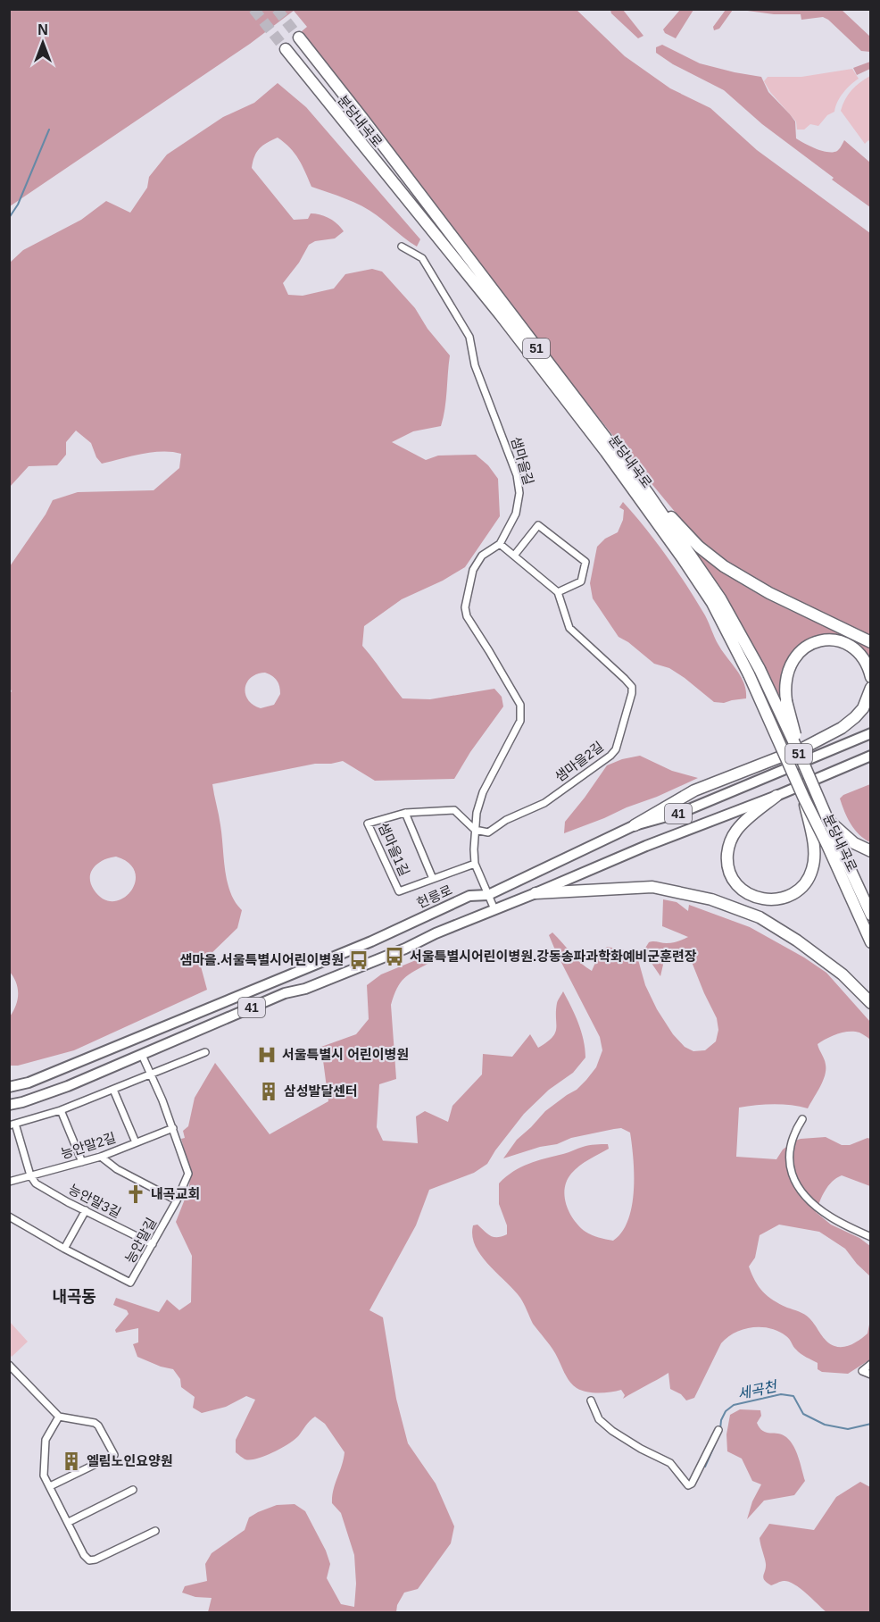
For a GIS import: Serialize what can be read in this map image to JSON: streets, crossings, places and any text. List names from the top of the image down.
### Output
{
  "streets": {
    "highway": ["분당내곡로", "51"],
    "main road": ["41", "헌릉로"],
    "street": [
      "샘마을길",
      "샘마을2길",
      "샘마을1길",
      "능안말2길",
      "능안말3길",
      "능안말길"
    ]
  },
  "crossings": [
    ["샘마을길", "샘마을2길"],
    ["샘마을길", "41"],
    ["샘마을길", "샘마을1길"],
    ["샘마을길", "헌릉로"],
    ["샘마을2길", "샘마을1길"],
    ["41", "능안말길"],
    ["능안말2길", "능안말3길"],
    ["능안말2길", "능안말길"],
    ["능안말3길", "능안말길"]
  ],
  "districts": ["내곡동"],
  "water": ["세곡천"],
  "places": {
    "bus stop": ["서울특별시어린이병원.강동송파과학화예비군훈련장", "샘마을.서울특별시어린이병원"],
    "hospital": ["서울특별시 어린이병원"],
    "building": ["삼성발달센터", "엘림노인요양원"],
    "church": ["내곡교회"]
  },
  "north": "top"
}
